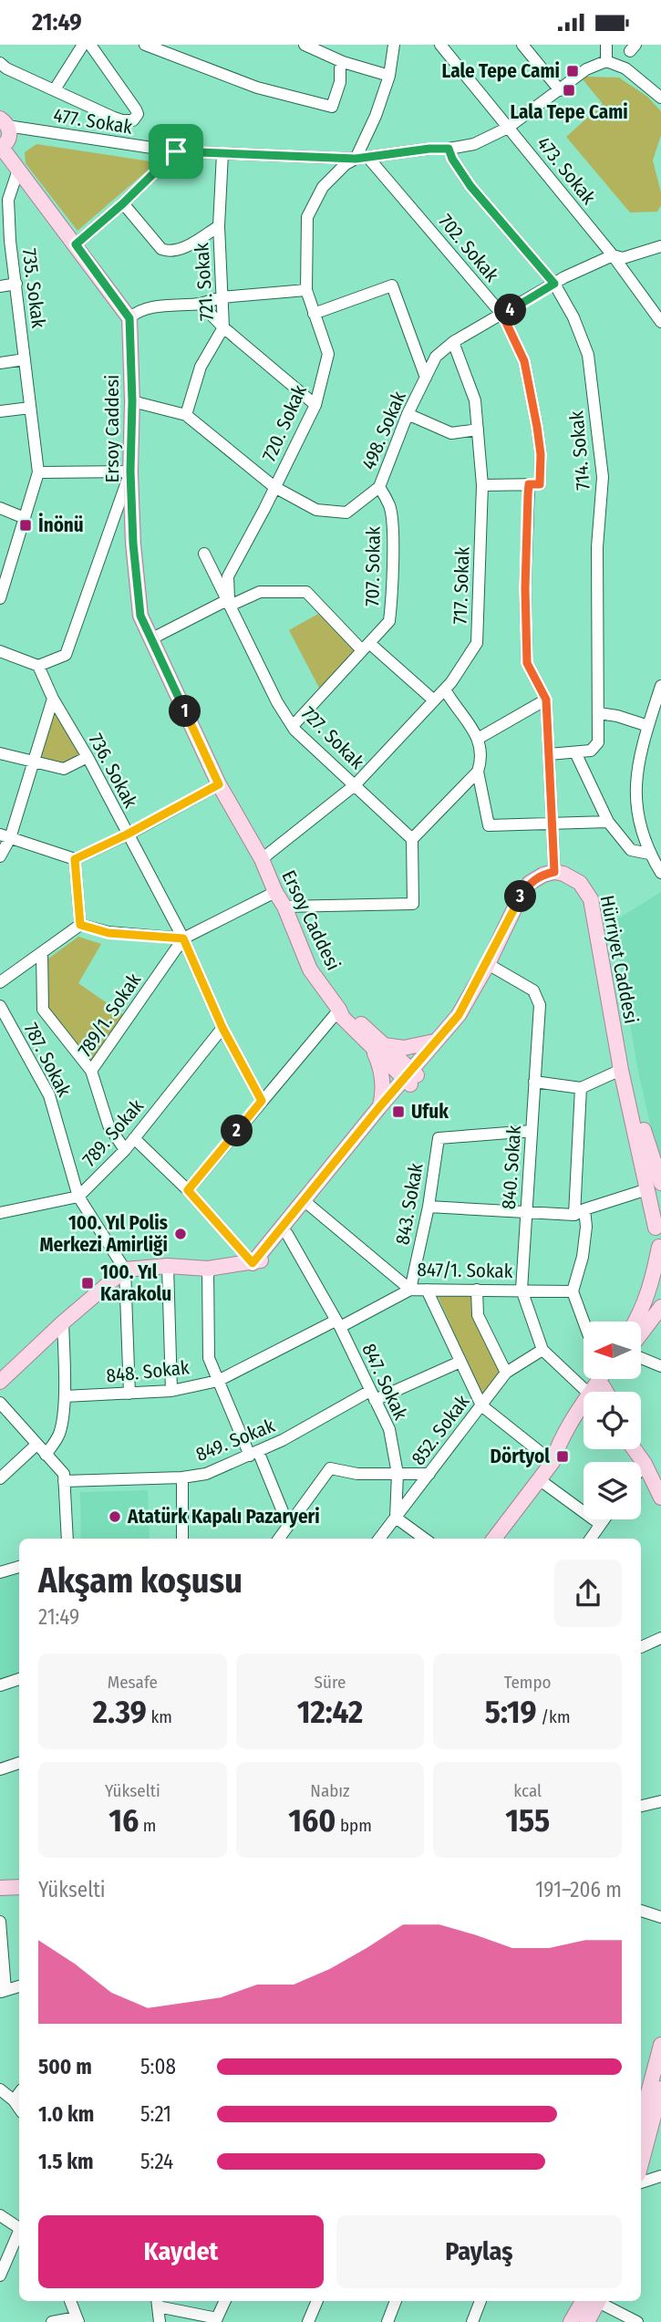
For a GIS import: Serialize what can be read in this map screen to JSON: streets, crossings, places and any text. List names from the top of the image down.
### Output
{
  "streets": {
    "main road": ["Ersoy Caddesi", "Hürriyet Caddesi"],
    "street": [
      "477. Sokak",
      "473. Sokak",
      "702. Sokak",
      "721. Sokak",
      "735. Sokak",
      "720. Sokak",
      "498. Sokak",
      "714. Sokak",
      "707. Sokak",
      "717. Sokak",
      "727. Sokak",
      "736. Sokak",
      "789/1. Sokak",
      "787. Sokak",
      "789. Sokak",
      "840. Sokak",
      "843. Sokak",
      "847/1. Sokak",
      "848. Sokak",
      "847. Sokak",
      "852. Sokak",
      "849. Sokak"
    ]
  },
  "crossings": [
    ["477. Sokak", "473. Sokak"],
    ["477. Sokak", "702. Sokak"],
    ["477. Sokak", "721. Sokak"],
    ["477. Sokak", "720. Sokak"],
    ["477. Sokak", "714. Sokak"],
    ["473. Sokak", "498. Sokak"],
    ["702. Sokak", "720. Sokak"],
    ["702. Sokak", "498. Sokak"],
    ["721. Sokak", "720. Sokak"],
    ["720. Sokak", "498. Sokak"],
    ["720. Sokak", "727. Sokak"],
    ["Ersoy Caddesi", "498. Sokak"],
    ["Ersoy Caddesi", "717. Sokak"],
    ["498. Sokak", "714. Sokak"],
    ["498. Sokak", "707. Sokak"],
    ["498. Sokak", "717. Sokak"],
    ["707. Sokak", "727. Sokak"],
    ["717. Sokak", "727. Sokak"],
    ["736. Sokak", "789/1. Sokak"],
    ["736. Sokak", "789. Sokak"],
    ["789/1. Sokak", "789. Sokak"],
    ["787. Sokak", "789. Sokak"],
    ["840. Sokak", "843. Sokak"],
    ["840. Sokak", "847/1. Sokak"],
    ["840. Sokak", "852. Sokak"],
    ["843. Sokak", "847/1. Sokak"],
    ["848. Sokak", "847. Sokak"],
    ["847. Sokak", "852. Sokak"],
    ["847. Sokak", "849. Sokak"]
  ],
  "places": {
    "transit": [
      "Lale Tepe Cami",
      "Lala Tepe Cami",
      "İnönü",
      "Ufuk",
      "100. Yıl Karakolu",
      "Dörtyol"
    ],
    "other": ["100. Yıl Polis Merkezi Amirliği", "Atatürk Kapalı Pazaryeri"]
  },
  "north": "left",
  "page": {
    "status": "21:49",
    "pins": [
      "4",
      "1",
      "3",
      "2"
    ],
    "heading": ["Akşam koşusu", "21:49"],
    "stats": [
      ["Mesafe", "2.39 km"],
      ["Süre", "12:42"],
      ["Tempo", "5:19 /km"],
      ["Yükselti", "16 m"],
      ["Nabız", "160 bpm"],
      ["kcal", "155"]
    ],
    "chart": ["Yükselti", "191–206 m"],
    "list": [
      {
        "name": "500 m",
        "note": "5:08"
      },
      {
        "name": "1.0 km",
        "note": "5:21"
      },
      {
        "name": "1.5 km",
        "note": "5:24"
      }
    ],
    "buttons": ["Kaydet", "Paylaş"]
  }
}
